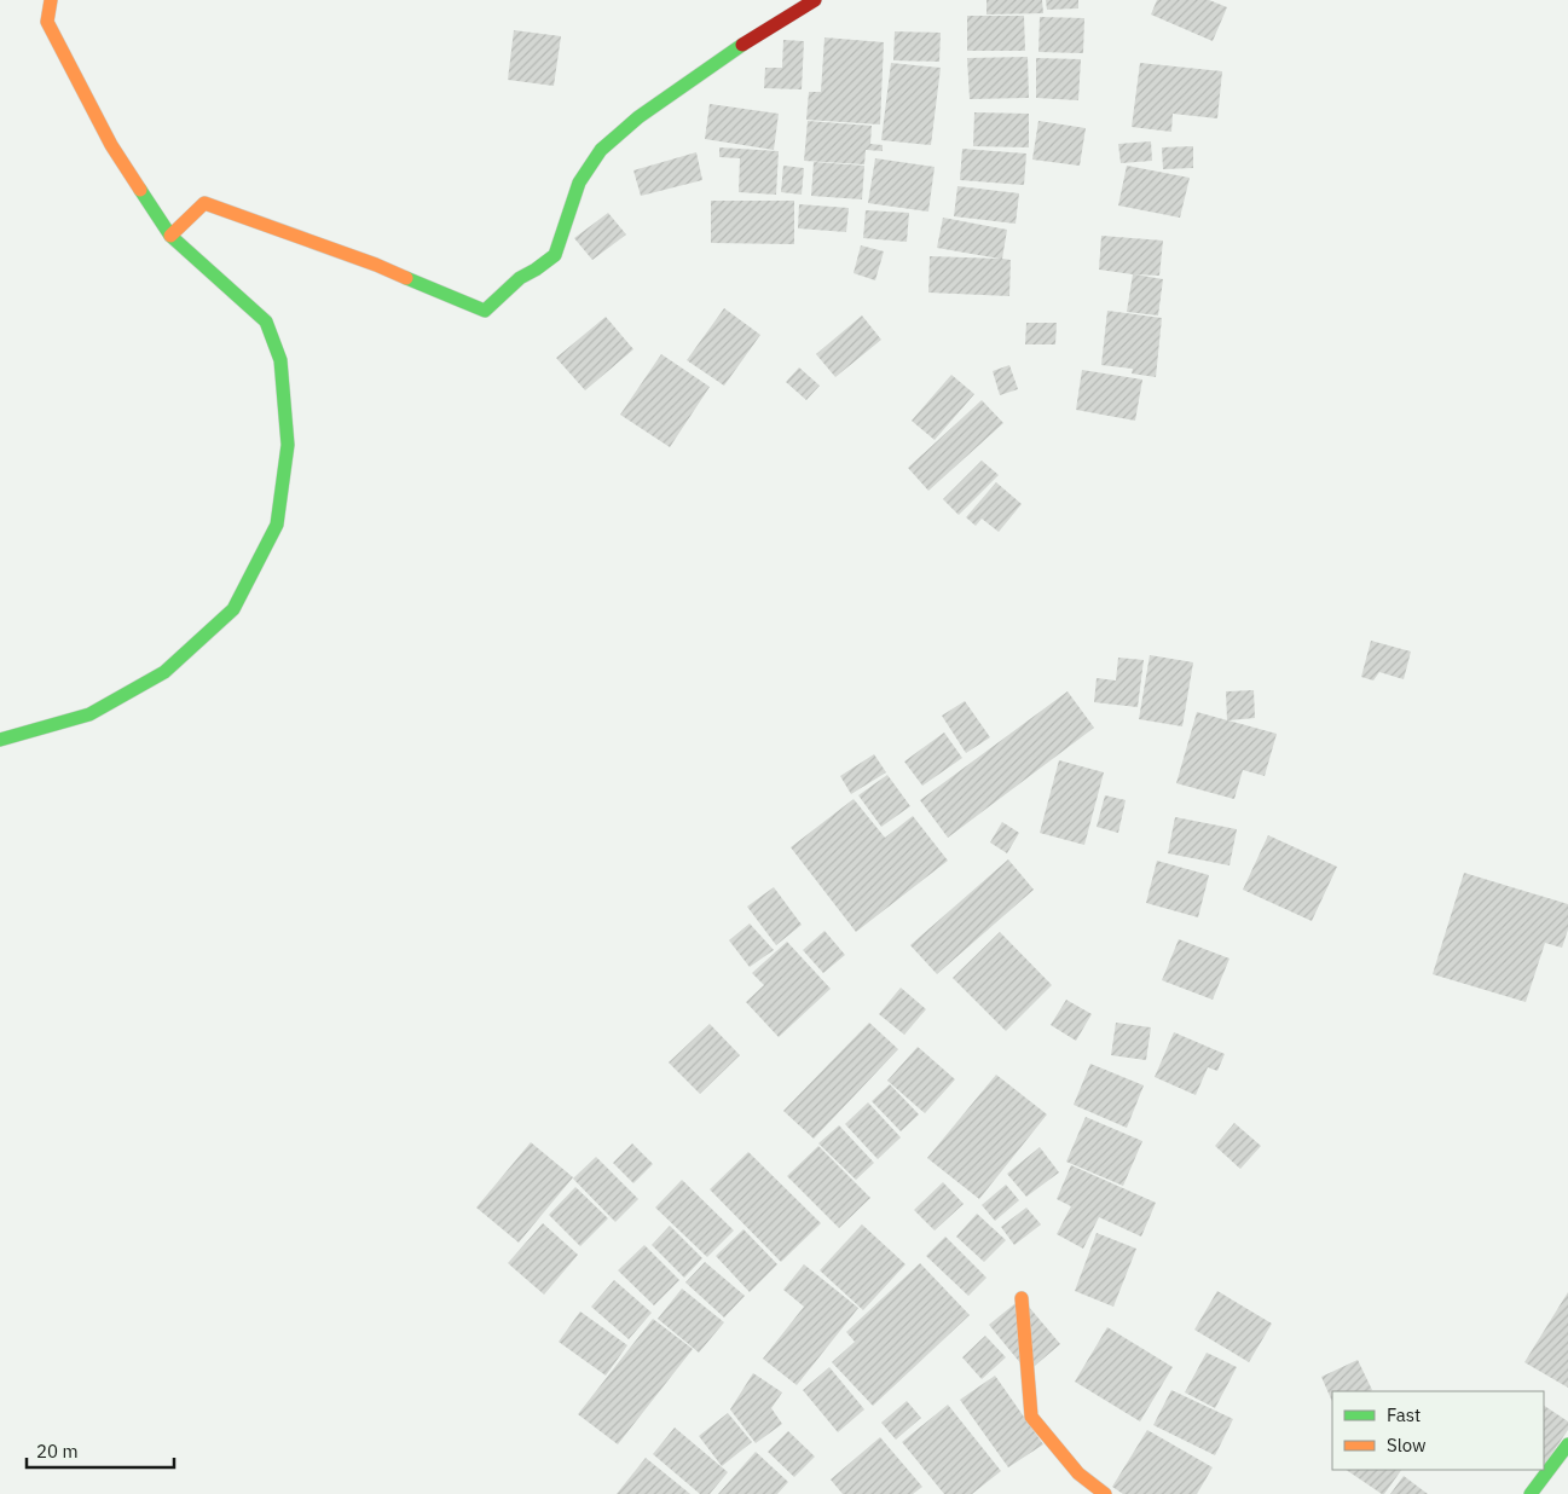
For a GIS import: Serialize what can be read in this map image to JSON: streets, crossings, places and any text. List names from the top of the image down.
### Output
{
  "legend": ["Fast", "Slow"],
  "scale_bar": "20 m"
}
